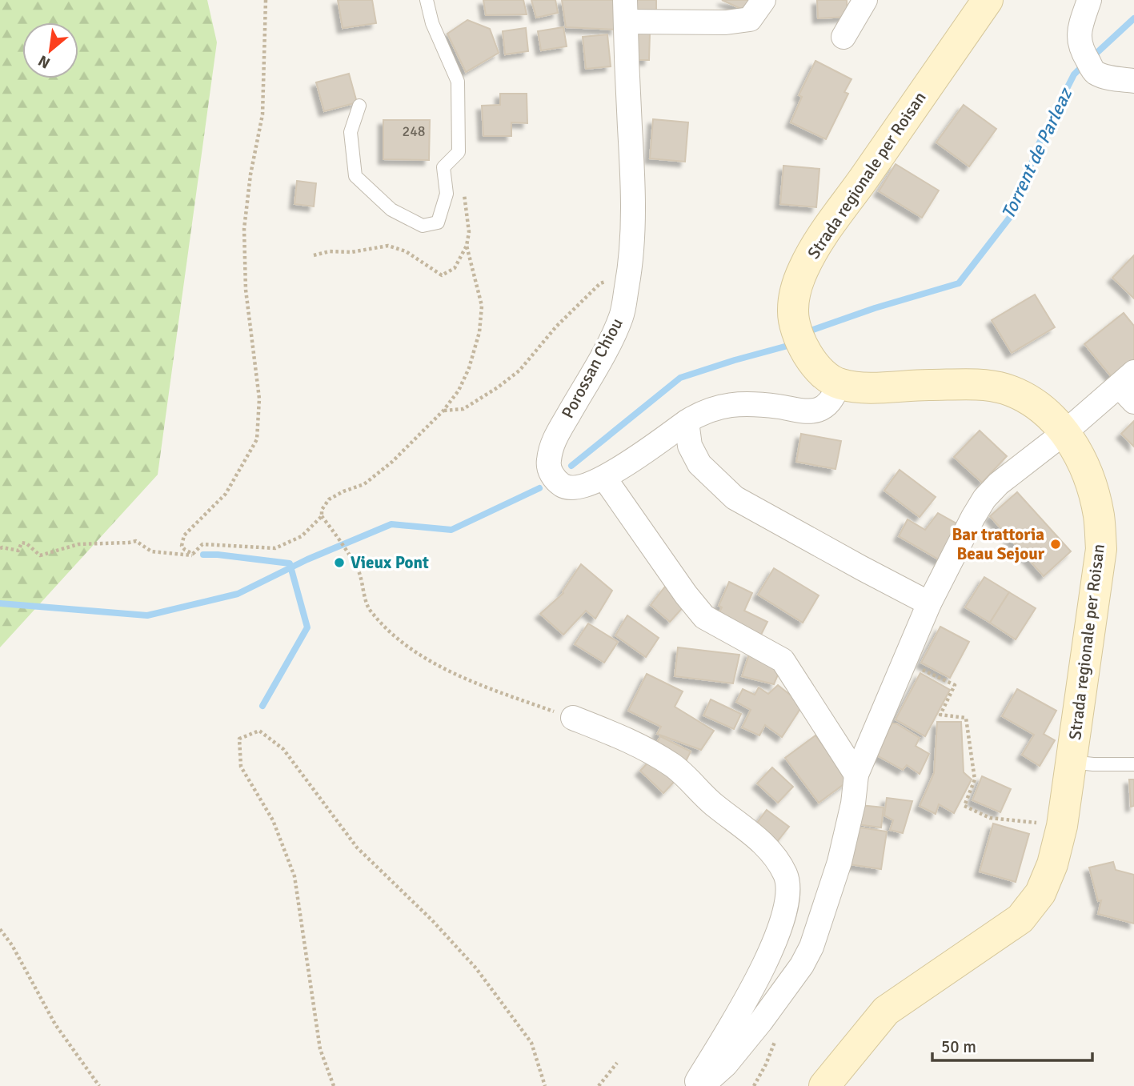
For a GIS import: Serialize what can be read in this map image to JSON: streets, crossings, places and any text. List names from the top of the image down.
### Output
{
  "streets": {
    "main road": ["Strada regionale per Roisan"],
    "street": ["Porossan Chiou"]
  },
  "crossings": [
    ["Strada regionale per Roisan", "Porossan Chiou"]
  ],
  "water": ["Torrent de Parleaz"],
  "places": ["Bar trattoria Beau Sejour", "Vieux Pont"],
  "house_numbers": ["248"],
  "scale_bar": "50 m",
  "north": "bottom left"
}
